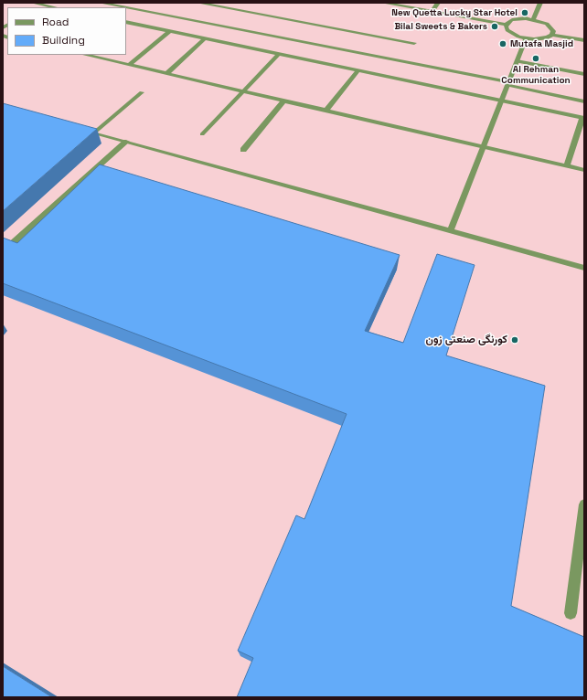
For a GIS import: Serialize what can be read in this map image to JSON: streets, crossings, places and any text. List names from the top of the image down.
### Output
{
  "places": [
    "New Quetta Lucky Star Hotel",
    "Bilal Sweets & Bakers",
    "Mutafa Masjid",
    "Al Rehman Communication",
    "کورنگی صنعتی زون"
  ],
  "legend": ["Road", "Building"]
}
